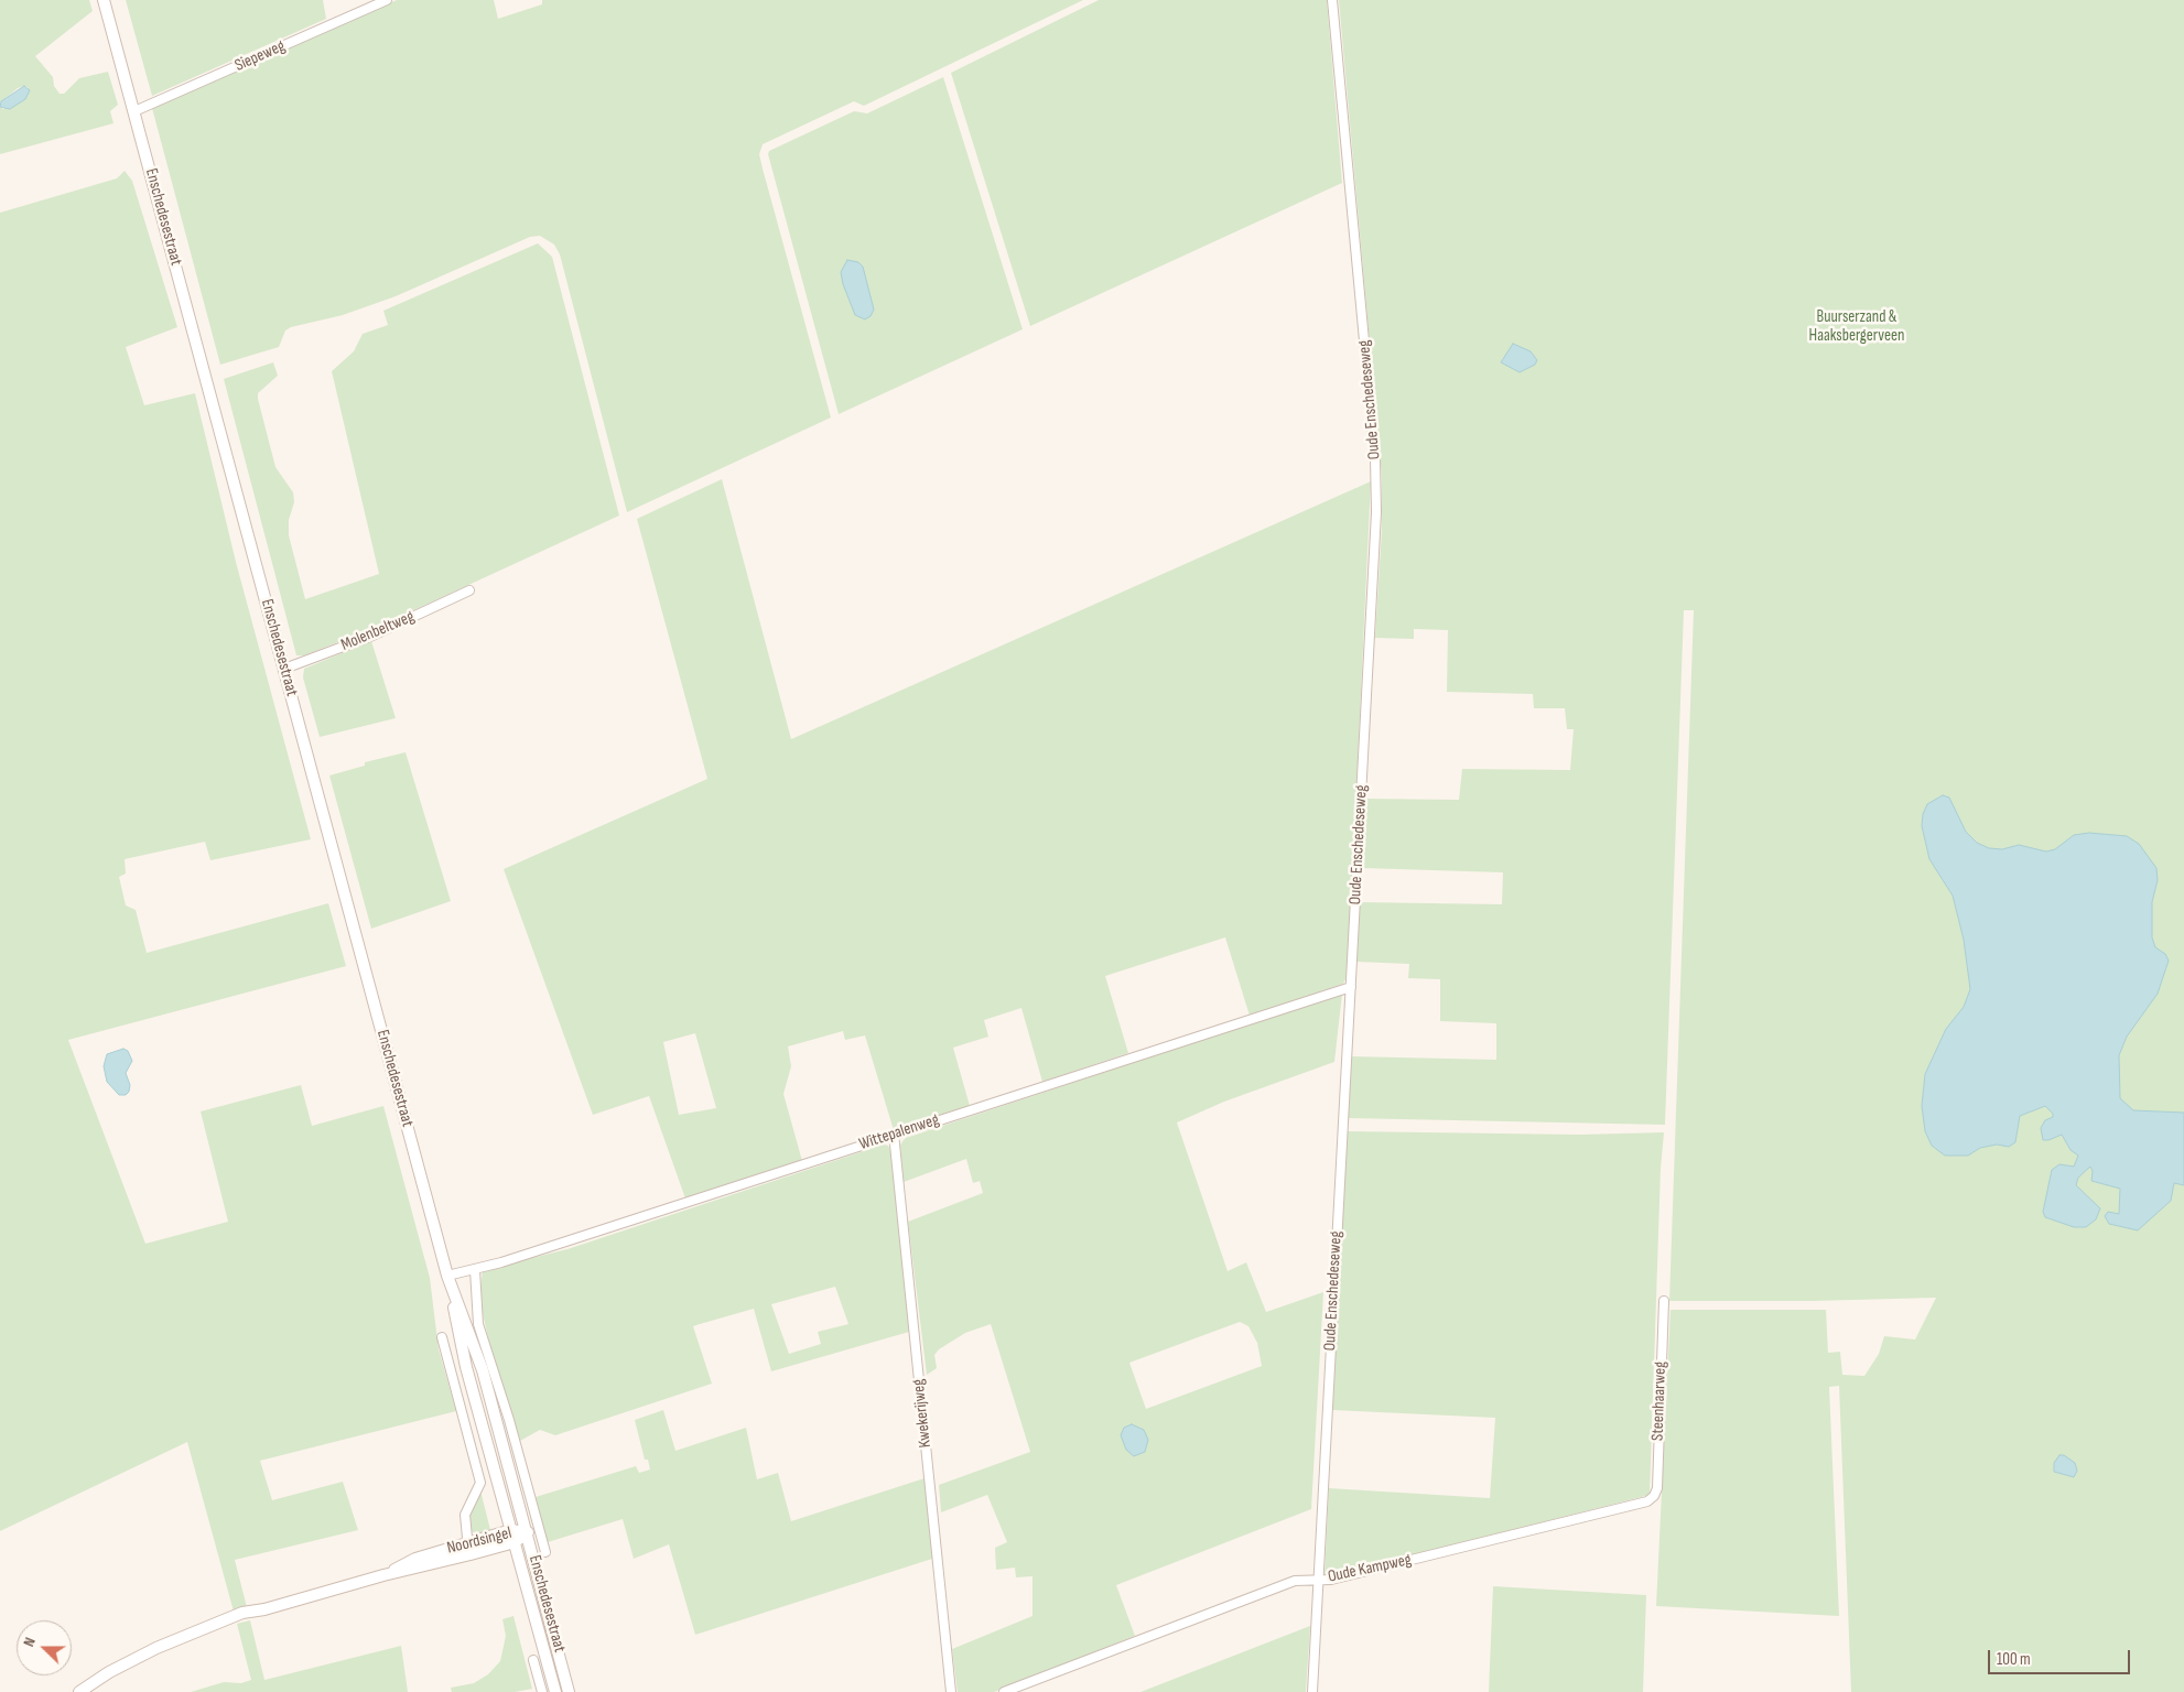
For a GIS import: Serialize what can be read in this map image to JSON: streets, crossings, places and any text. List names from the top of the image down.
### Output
{
  "streets": {
    "street": [
      "Siepeweg",
      "Enschedesestraat",
      "Oude Enschedeseweg",
      "Molenbeltweg",
      "Wittepalenweg",
      "Steenhaarweg",
      "Kwekerijweg",
      "Noordsingel",
      "Oude Kampweg"
    ]
  },
  "crossings": [
    ["Siepeweg", "Enschedesestraat"],
    ["Enschedesestraat", "Molenbeltweg"],
    ["Enschedesestraat", "Wittepalenweg"],
    ["Enschedesestraat", "Noordsingel"],
    ["Oude Enschedeseweg", "Wittepalenweg"],
    ["Oude Enschedeseweg", "Oude Kampweg"],
    ["Wittepalenweg", "Kwekerijweg"],
    ["Steenhaarweg", "Oude Kampweg"]
  ],
  "parks": ["Buurserzand & Haaksbergerveen"],
  "scale_bar": "100 m",
  "north": "left"
}
